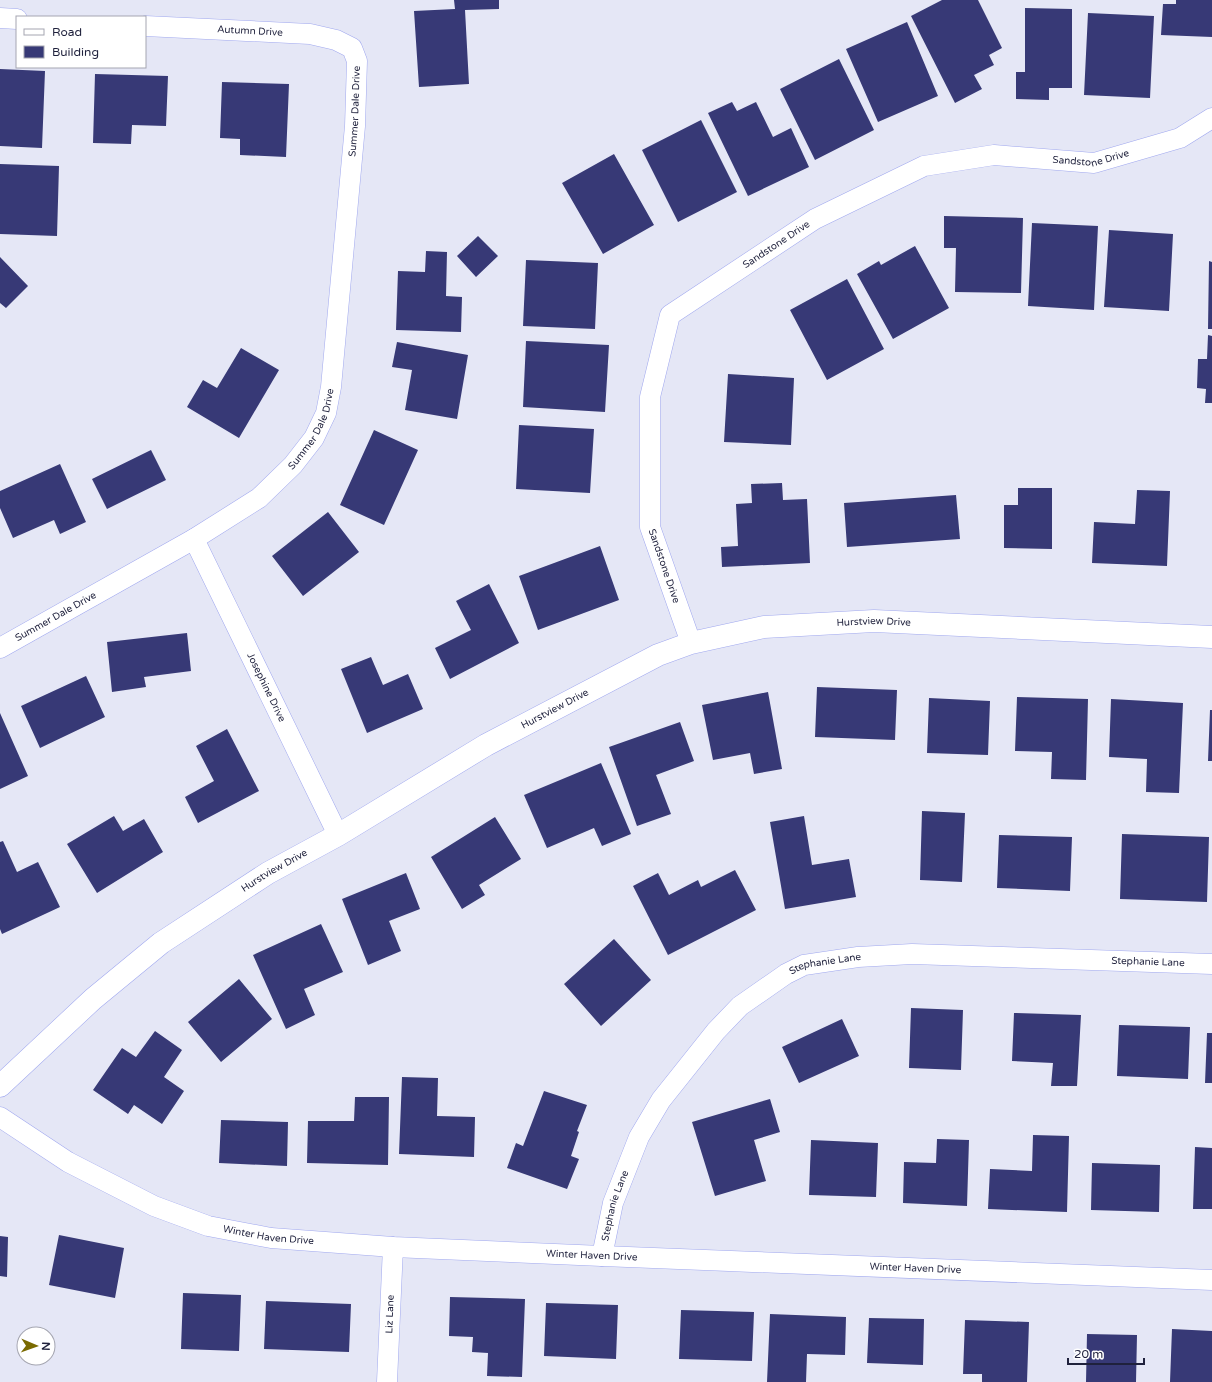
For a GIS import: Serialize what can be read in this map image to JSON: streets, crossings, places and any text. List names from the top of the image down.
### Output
{
  "streets": {
    "street": [
      "Autumn Drive",
      "Summer Dale Drive",
      "Sandstone Drive",
      "Hurstview Drive",
      "Josephine Drive",
      "Stephanie Lane",
      "Winter Haven Drive",
      "Liz Lane"
    ]
  },
  "crossings": [
    ["Autumn Drive", "Summer Dale Drive"],
    ["Summer Dale Drive", "Josephine Drive"],
    ["Sandstone Drive", "Hurstview Drive"],
    ["Hurstview Drive", "Josephine Drive"],
    ["Stephanie Lane", "Winter Haven Drive"],
    ["Winter Haven Drive", "Liz Lane"]
  ],
  "legend": ["Road", "Building"],
  "scale_bar": "20 m",
  "north": "right"
}
